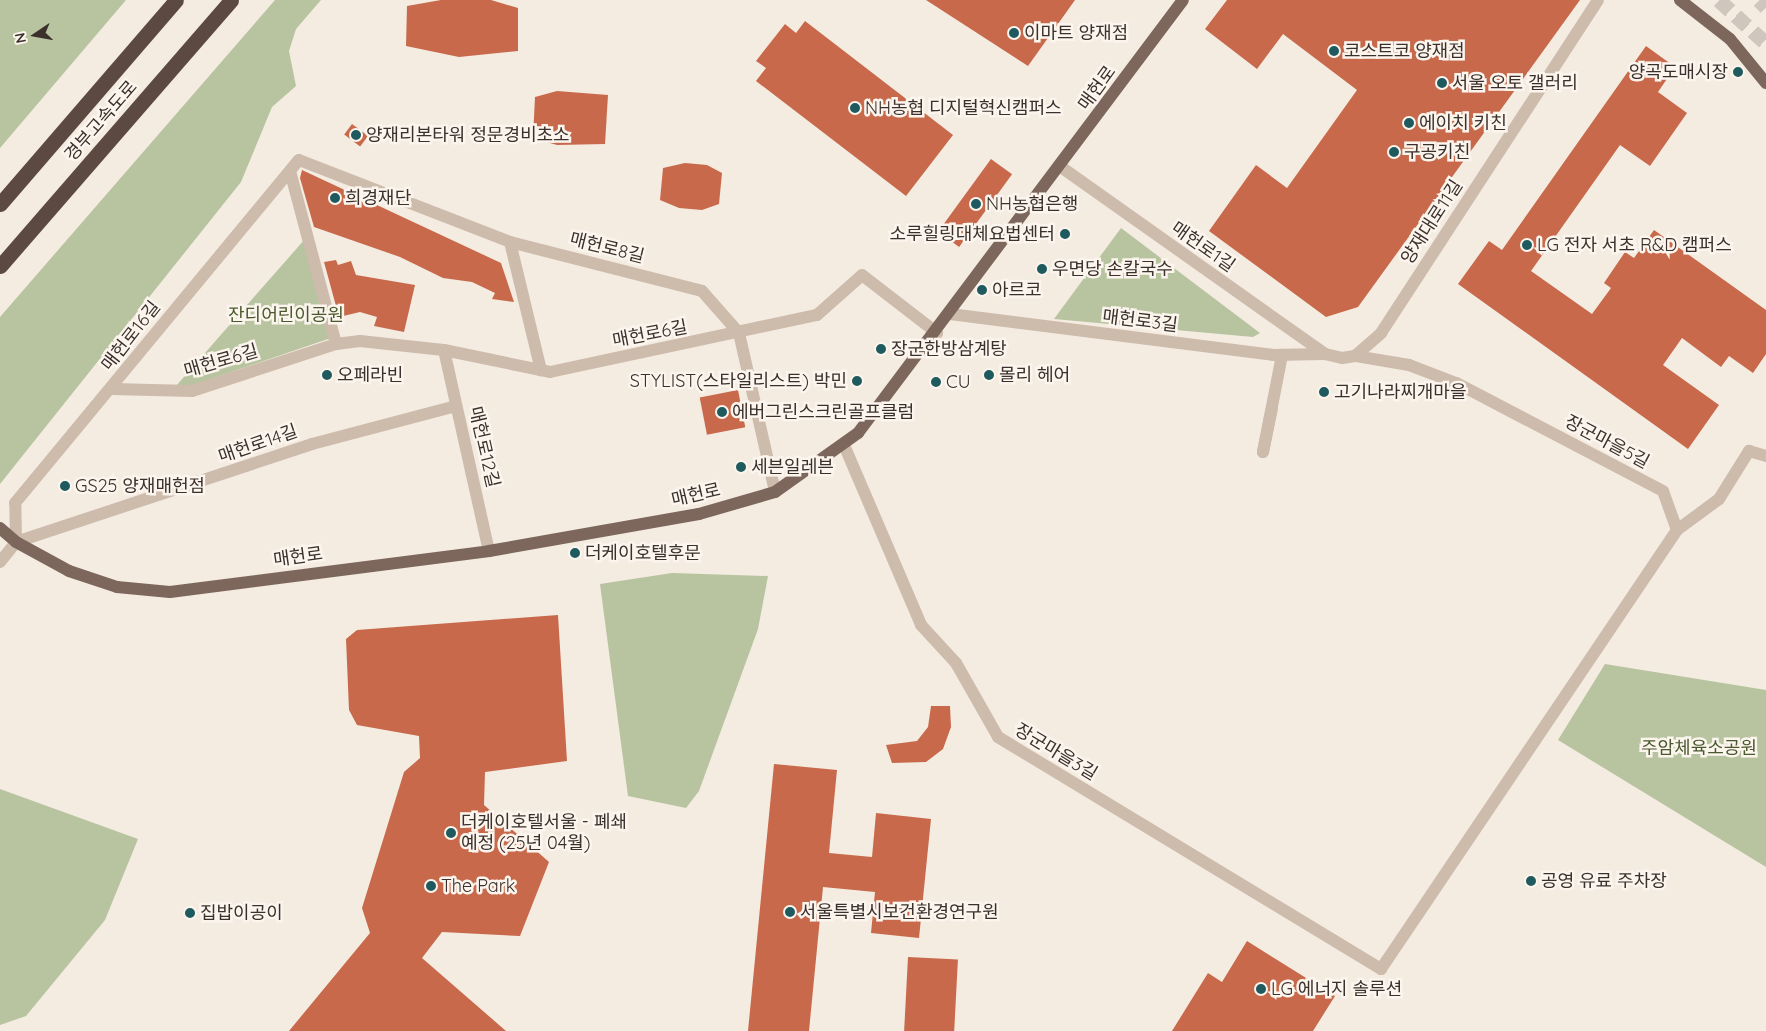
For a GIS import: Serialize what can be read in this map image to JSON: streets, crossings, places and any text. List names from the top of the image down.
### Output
{
  "streets": {
    "highway": ["경부고속도로"],
    "main road": ["매헌로"],
    "street": [
      "양재대로11길",
      "매헌로1길",
      "매헌로8길",
      "매헌로3길",
      "매헌로6길",
      "매헌로16길",
      "장군마을5길",
      "매헌로14길",
      "매헌로12길",
      "장군마을3길"
    ]
  },
  "crossings": [
    ["매헌로", "매헌로1길"],
    ["매헌로", "매헌로8길"],
    ["매헌로", "매헌로3길"],
    ["매헌로", "매헌로6길"],
    ["매헌로", "매헌로16길"],
    ["매헌로", "매헌로14길"],
    ["매헌로", "매헌로12길"],
    ["매헌로", "장군마을3길"],
    ["양재대로11길", "장군마을5길"],
    ["매헌로1길", "매헌로3길"],
    ["매헌로8길", "매헌로6길"],
    ["매헌로8길", "매헌로16길"],
    ["매헌로6길", "매헌로16길"],
    ["매헌로6길", "매헌로12길"],
    ["매헌로16길", "매헌로14길"],
    ["장군마을5길", "장군마을3길"],
    ["매헌로14길", "매헌로12길"]
  ],
  "parks": ["잔디어린이공원", "주암체육소공원"],
  "places": [
    "이마트 양재점",
    "코스트코 양재점",
    "양곡도매시장",
    "서울 오토 갤러리",
    "NH농협 디지털혁신캠퍼스",
    "에이치 키친",
    "양재리본타워 정문경비초소",
    "구공키친",
    "희경재단",
    "NH농협은행",
    "소루힐링대체요법센터",
    "LG 전자 서초 R&D 캠퍼스",
    "우면당 손칼국수",
    "아르코",
    "장군한방삼계탕",
    "오페라빈",
    "몰리 헤어",
    "STYLIST(스타일리스트) 박민",
    "CU",
    "고기나라찌개마을",
    "에버그린스크린골프클럼",
    "세븐일레븐",
    "GS25 양재매헌점",
    "더케이호텔후문",
    "더케이호텔서울 - 폐쇄 예정 (25년 04월)",
    "공영 유료 주차장",
    "The Park",
    "서울특별시보건환경연구원",
    "집밥이공이",
    "LG 에너지 솔루션"
  ],
  "north": "left"
}
